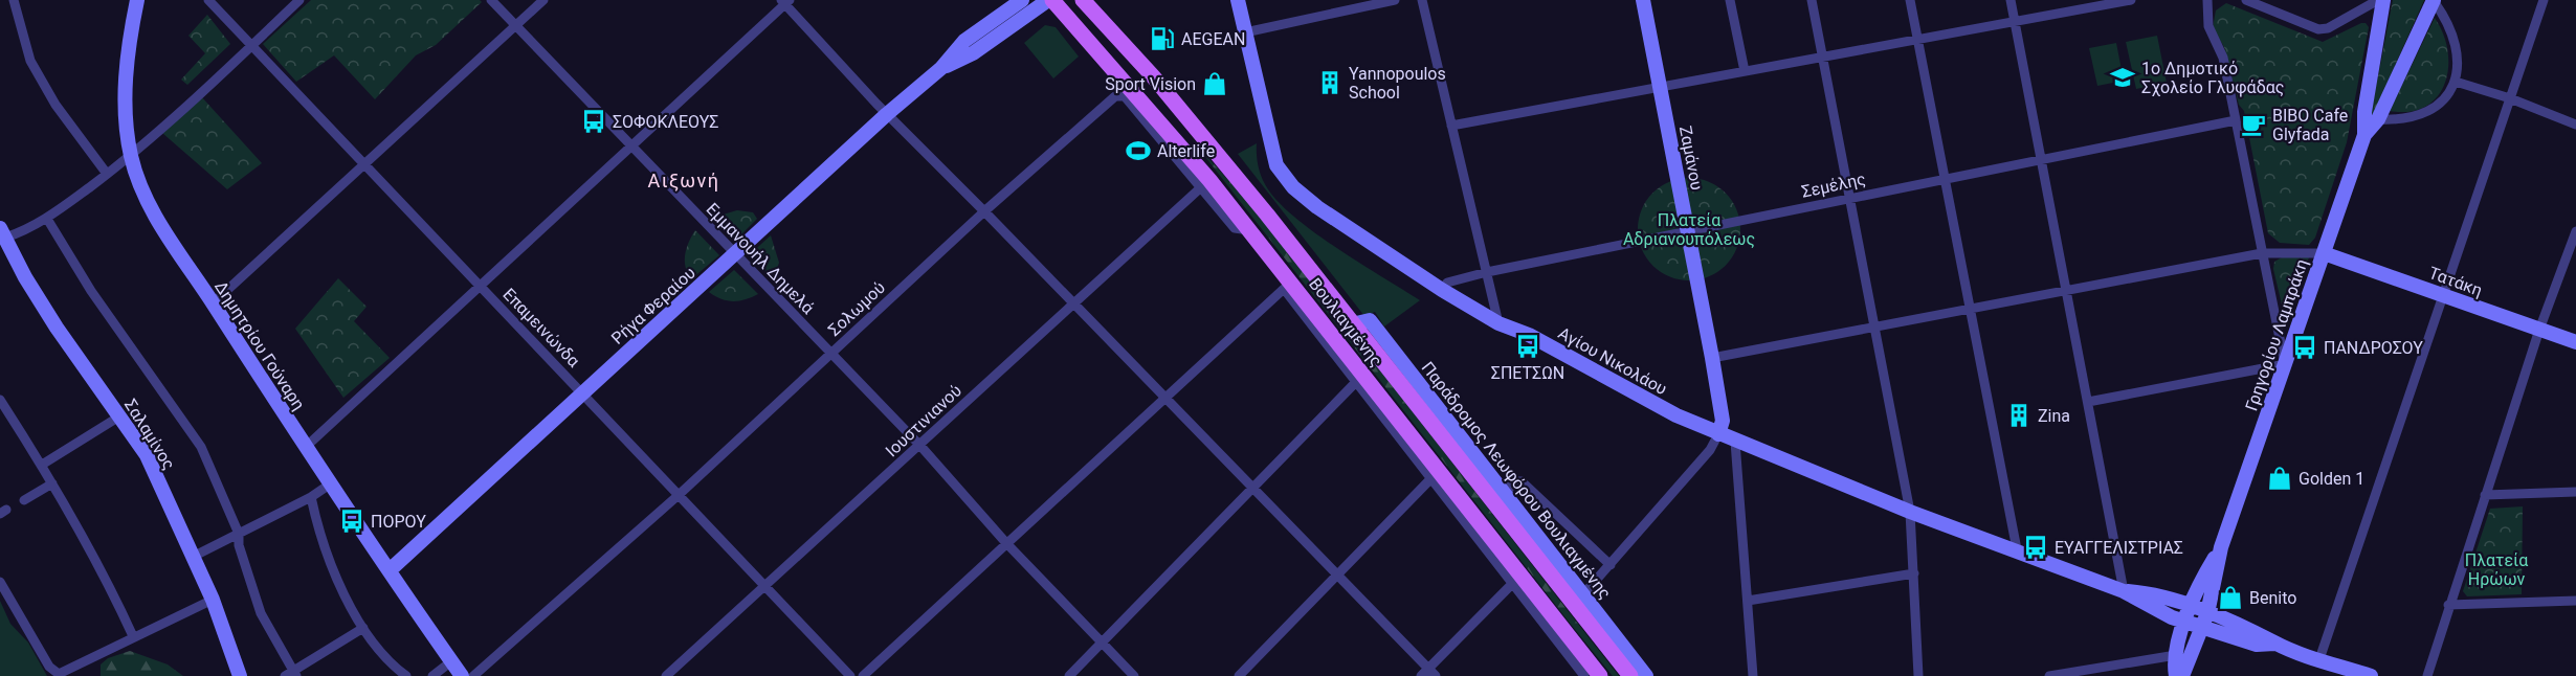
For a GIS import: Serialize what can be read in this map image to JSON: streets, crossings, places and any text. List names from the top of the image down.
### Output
{
  "streets": {
    "main road": ["Βουλιαγμένης"],
    "street": [
      "Ζαμάνου",
      "Σεμέλης",
      "Εμμανουήλ Δημελά",
      "Τατάκη",
      "Ρήγα Φεραίου",
      "Σολωμού",
      "Επαμεινώνδα",
      "Γρηγορίου Λαμπράκη",
      "Δημητρίου Γούναρη",
      "Αγίου Νικολάου",
      "Ιουστινιανού",
      "Σαλαμίνος",
      "Παράδρομος Λεωφόρου Βουλιαγμένης"
    ]
  },
  "crossings": [
    ["Ζαμάνου", "Σεμέλης"],
    ["Ζαμάνου", "Αγίου Νικολάου"],
    ["Σεμέλης", "Αγίου Νικολάου"],
    ["Εμμανουήλ Δημελά", "Ρήγα Φεραίου"],
    ["Εμμανουήλ Δημελά", "Σολωμού"],
    ["Εμμανουήλ Δημελά", "Ιουστινιανού"],
    ["Τατάκη", "Γρηγορίου Λαμπράκη"],
    ["Ρήγα Φεραίου", "Βουλιαγμένης"],
    ["Ρήγα Φεραίου", "Επαμεινώνδα"],
    ["Ρήγα Φεραίου", "Δημητρίου Γούναρη"],
    ["Σολωμού", "Βουλιαγμένης"],
    ["Σολωμού", "Επαμεινώνδα"],
    ["Σολωμού", "Ιουστινιανού"],
    ["Βουλιαγμένης", "Παράδρομος Λεωφόρου Βουλιαγμένης"],
    ["Επαμεινώνδα", "Ιουστινιανού"],
    ["Γρηγορίου Λαμπράκη", "Αγίου Νικολάου"]
  ],
  "districts": ["Αιξωνή"],
  "parks": ["Πλατεία Αδριανουπόλεως", "Πλατεία Ηρώων"],
  "places": {
    "fuel station": ["AEGEAN"],
    "school or university": ["1ο Δημοτικό Σχολείο Γλυφάδας"],
    "building": ["Yannopoulos School", "Zina"],
    "shop": ["Sport Vision", "Golden 1", "Benito"],
    "bus stop": [
      "ΣΟΦΟΚΛΕΟΥΣ",
      "ΣΠΕΤΣΩΝ",
      "ΠΑΝΔΡΟΣΟΥ",
      "ΠΟΡΟΥ",
      "ΕΥΑΓΓΕΛΙΣΤΡΙΑΣ"
    ],
    "cafe": ["BIBO Cafe Glyfada"],
    "sports": ["Alterlife"]
  }
}
